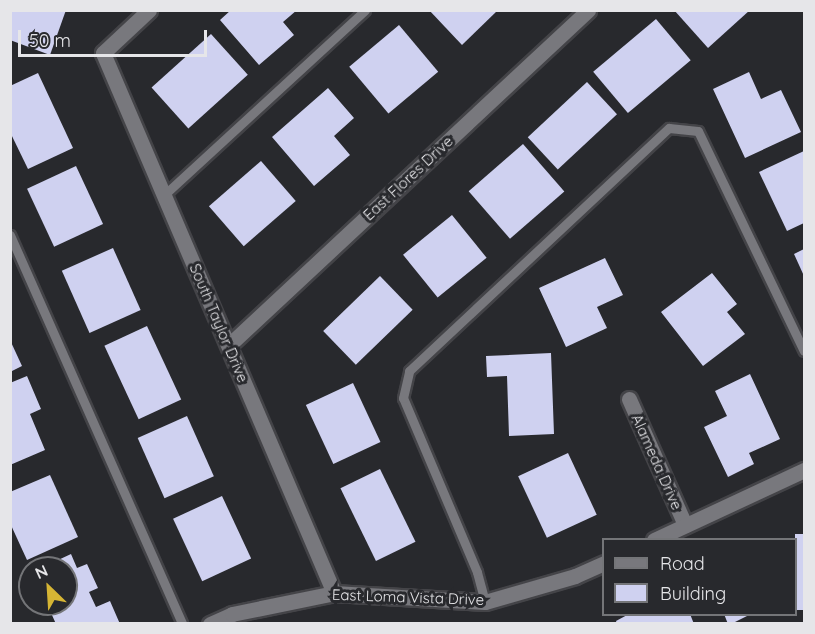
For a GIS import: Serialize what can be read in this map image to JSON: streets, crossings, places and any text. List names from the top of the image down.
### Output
{
  "streets": {
    "street": [
      "East Flores Drive",
      "South Taylor Drive",
      "Alameda Drive",
      "East Loma Vista Drive"
    ]
  },
  "crossings": [
    ["East Flores Drive", "South Taylor Drive"],
    ["South Taylor Drive", "East Loma Vista Drive"]
  ],
  "legend": ["Road", "Building"],
  "scale_bar": "50 m",
  "north": "top left"
}
